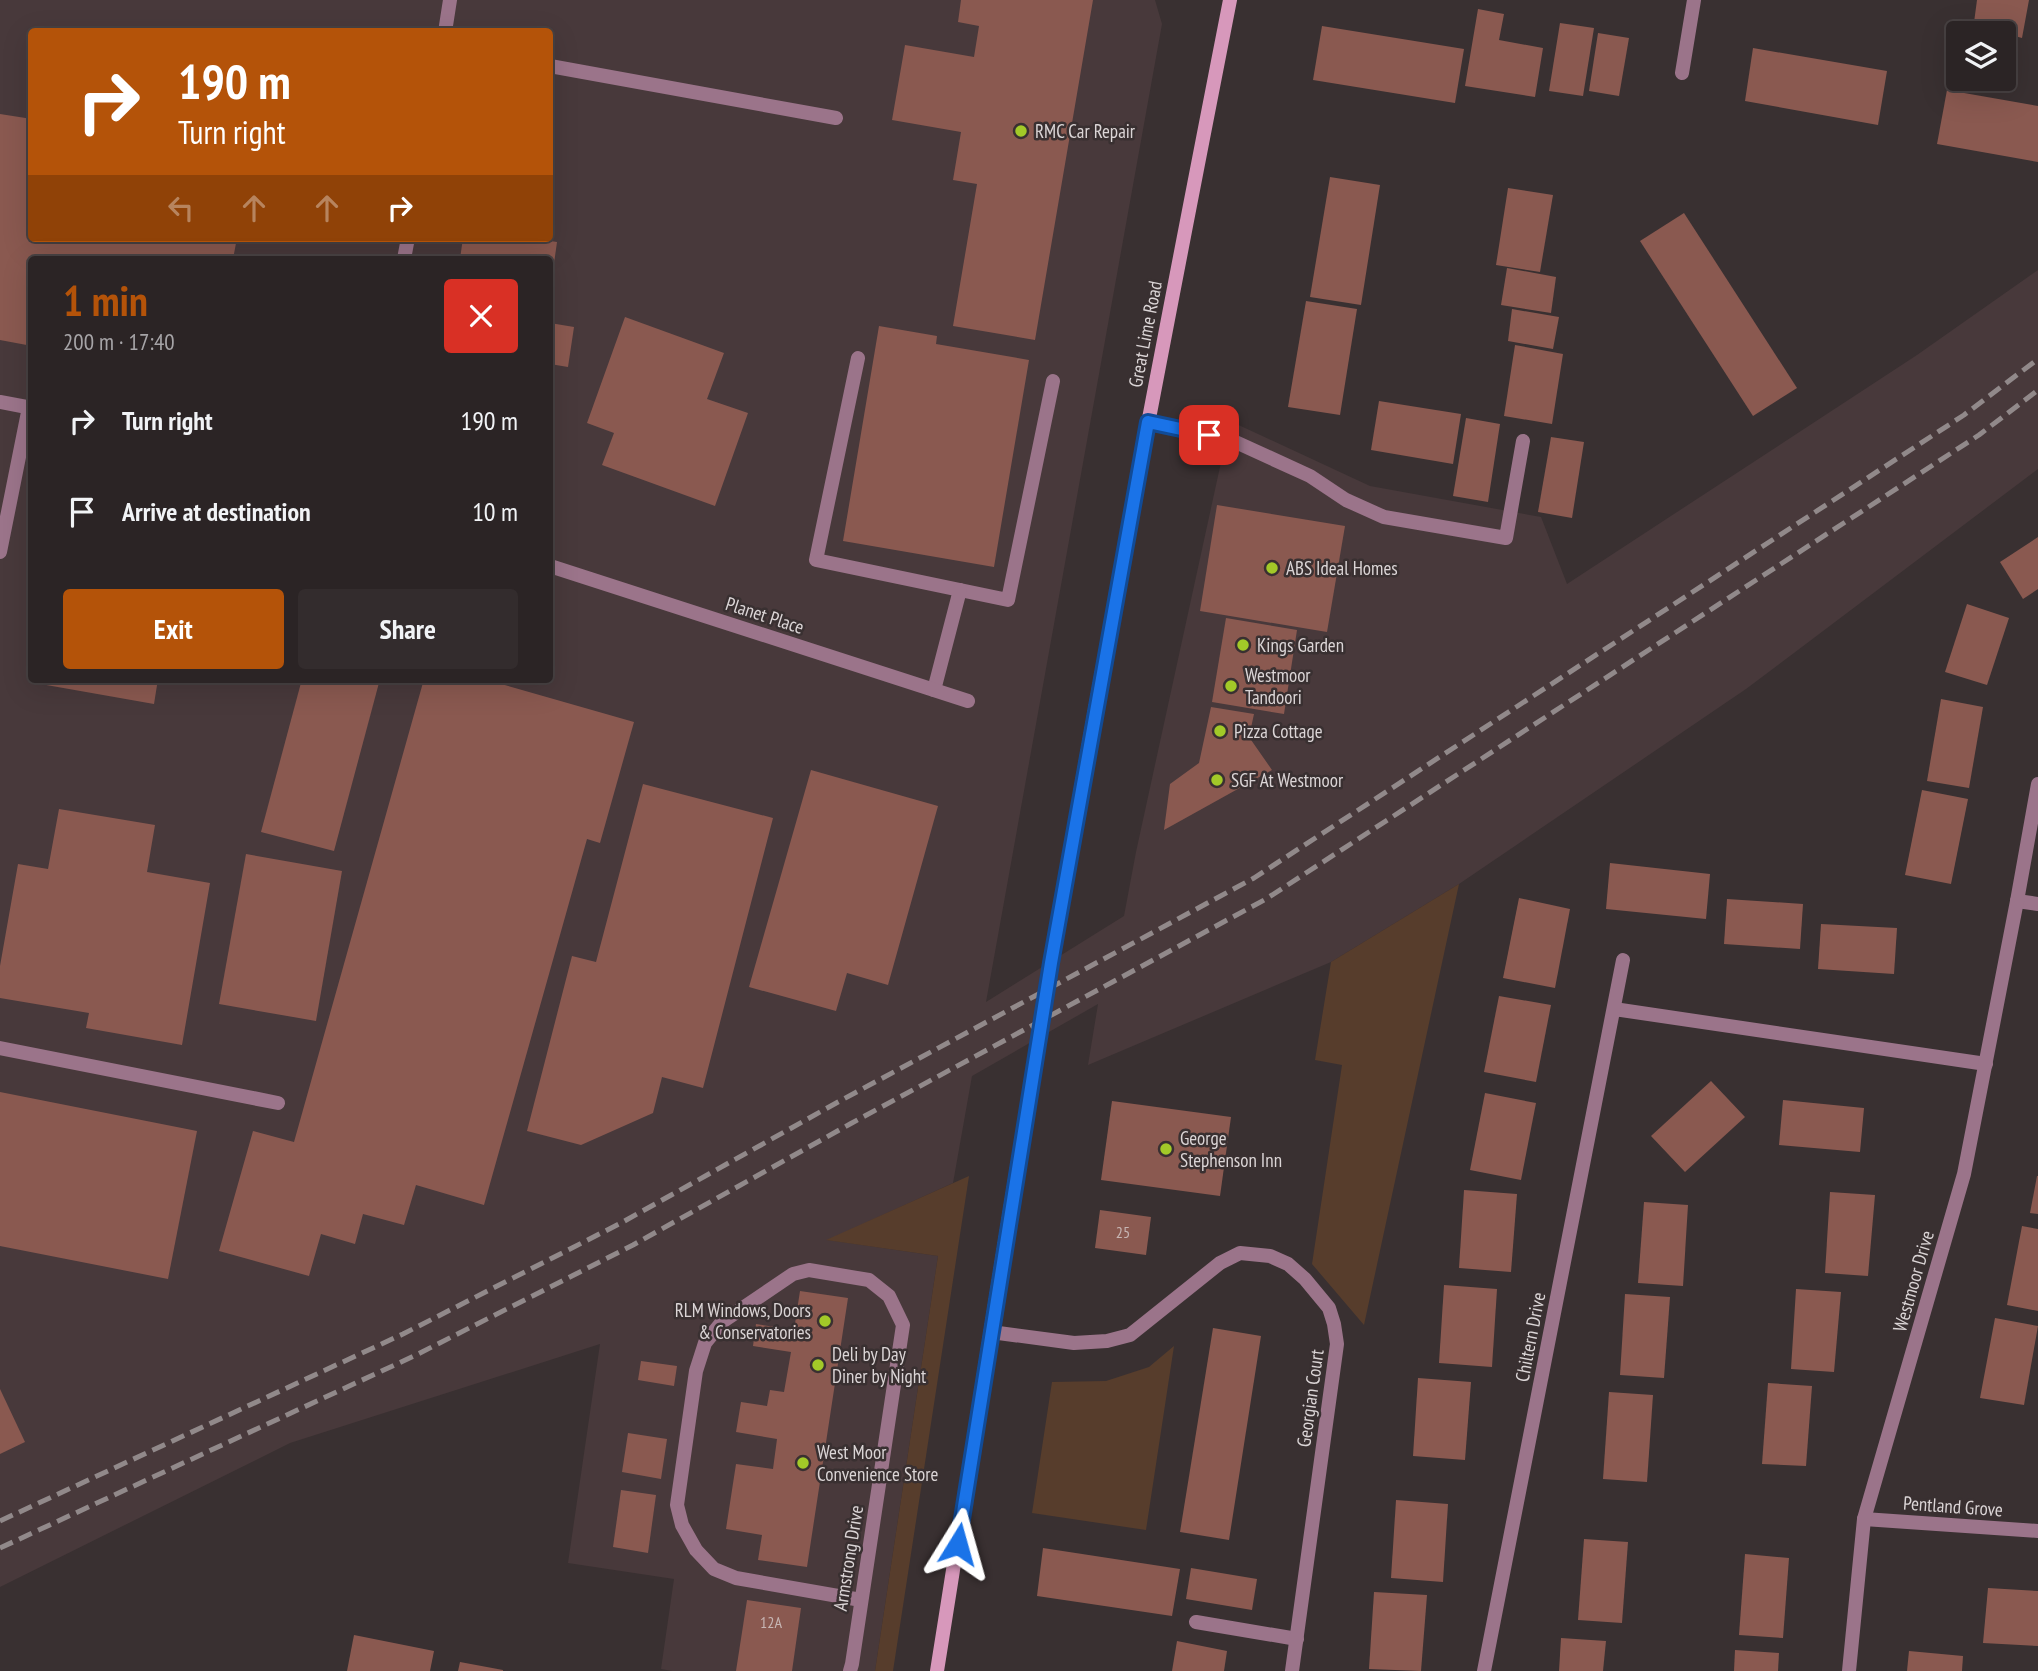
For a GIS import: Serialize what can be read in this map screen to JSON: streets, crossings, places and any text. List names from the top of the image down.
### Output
{
  "streets": {
    "main road": ["Great Lime Road"],
    "street": [
      "Planet Place",
      "Westmoor Drive",
      "Chiltern Drive",
      "Georgian Court",
      "Pentland Grove",
      "Armstrong Drive"
    ]
  },
  "crossings": [
    ["Great Lime Road", "Georgian Court"],
    ["Westmoor Drive", "Pentland Grove"]
  ],
  "places": [
    "RMC Car Repair",
    "ABS Ideal Homes",
    "Kings Garden",
    "Westmoor Tandoori",
    "Pizza Cottage",
    "SGF At Westmoor",
    "George Stephenson Inn",
    "RLM Windows, Doors & Conservatories",
    "Deli by Day Diner by Night",
    "West Moor Convenience Store"
  ],
  "house_numbers": ["25", "12A"],
  "page": {
    "turn": ["190 m", "Turn right"],
    "heading": ["1 min", "200 m · 17:40"],
    "list": [
      {
        "name": "Turn right",
        "value": "190 m"
      },
      {
        "name": "Arrive at destination",
        "value": "10 m"
      }
    ],
    "buttons": ["Exit", "Share"]
  }
}
